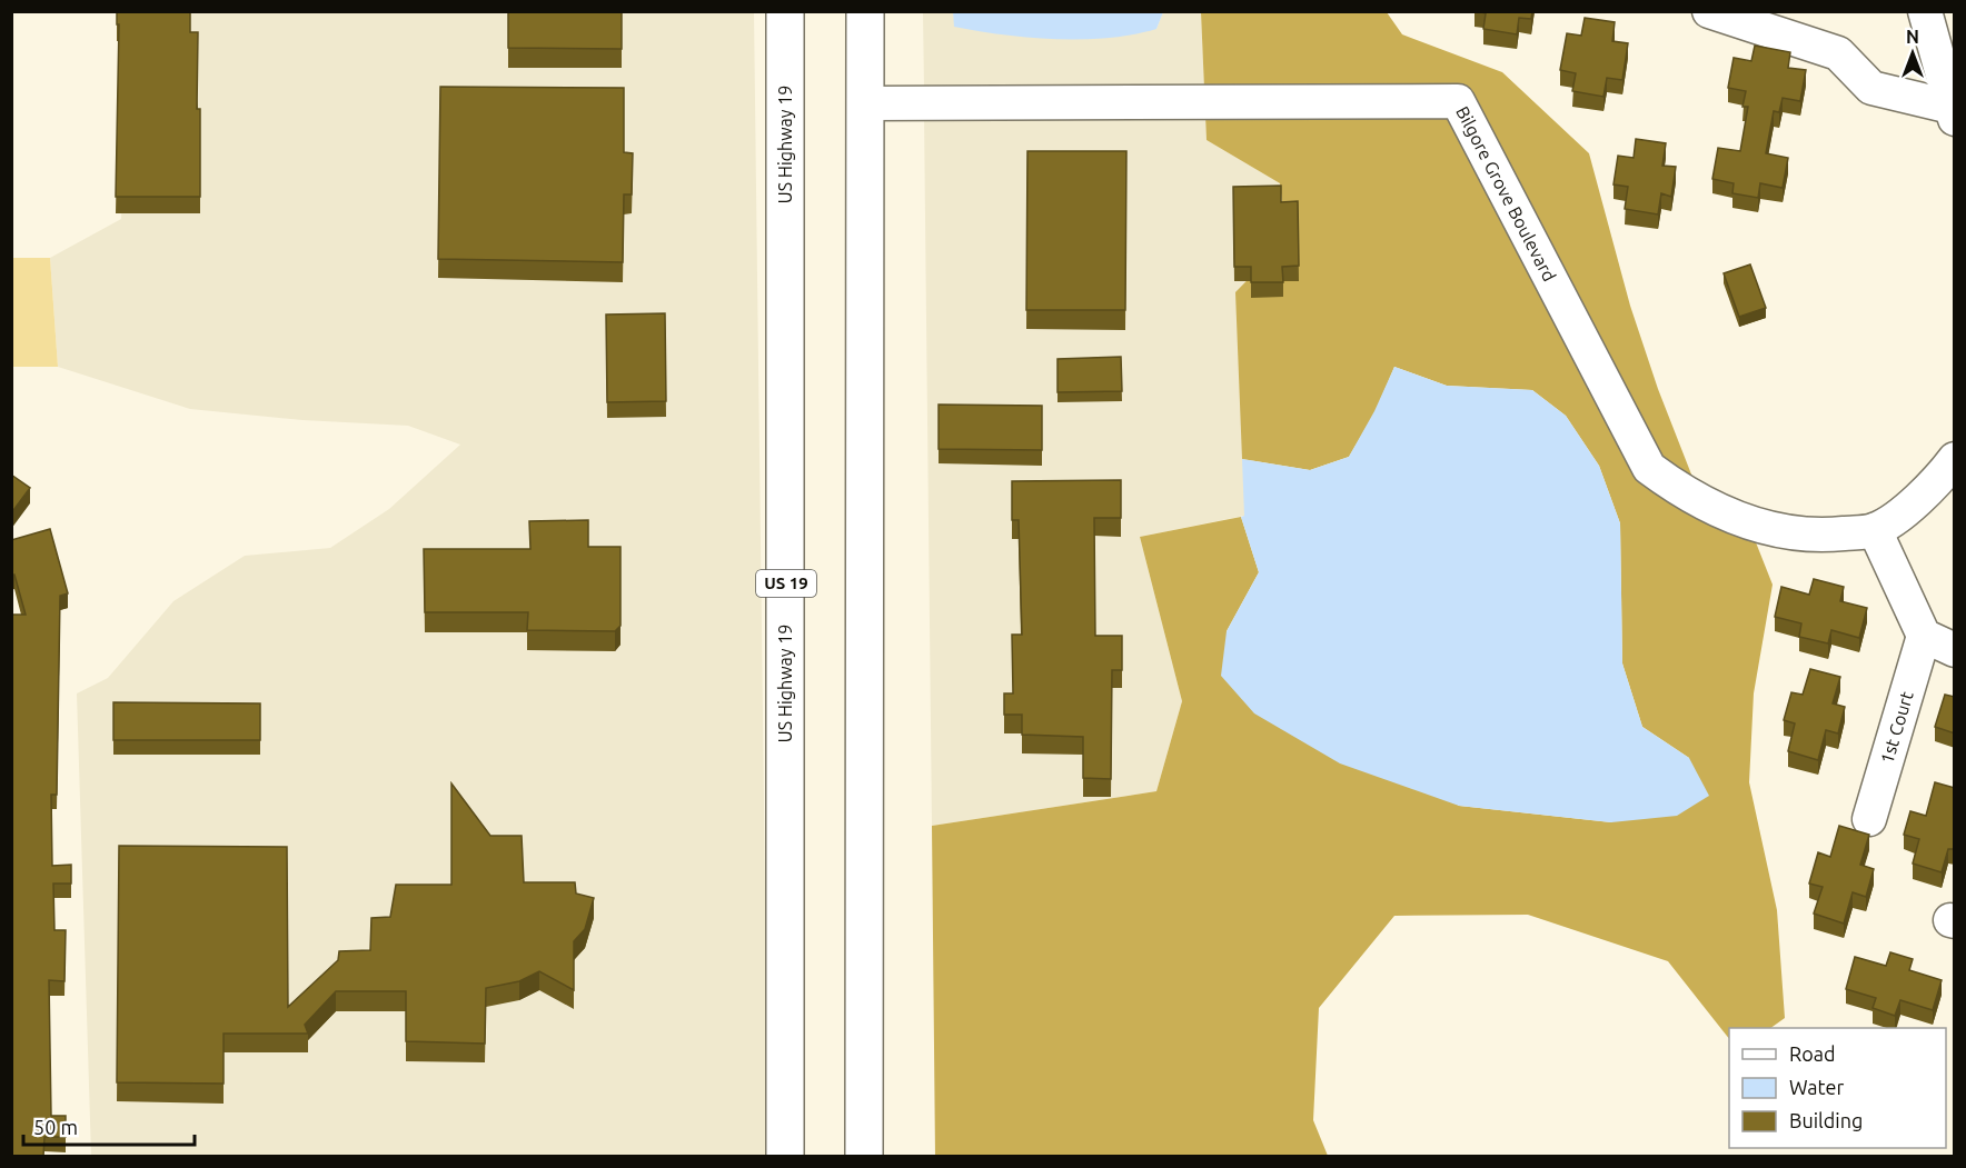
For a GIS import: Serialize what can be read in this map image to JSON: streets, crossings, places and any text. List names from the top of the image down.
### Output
{
  "streets": {
    "highway": ["US Highway 19", "US 19"],
    "street": ["Bilgore Grove Boulevard", "1st Court"]
  },
  "legend": ["Road", "Water", "Building"],
  "scale_bar": "50 m",
  "north": "top"
}
